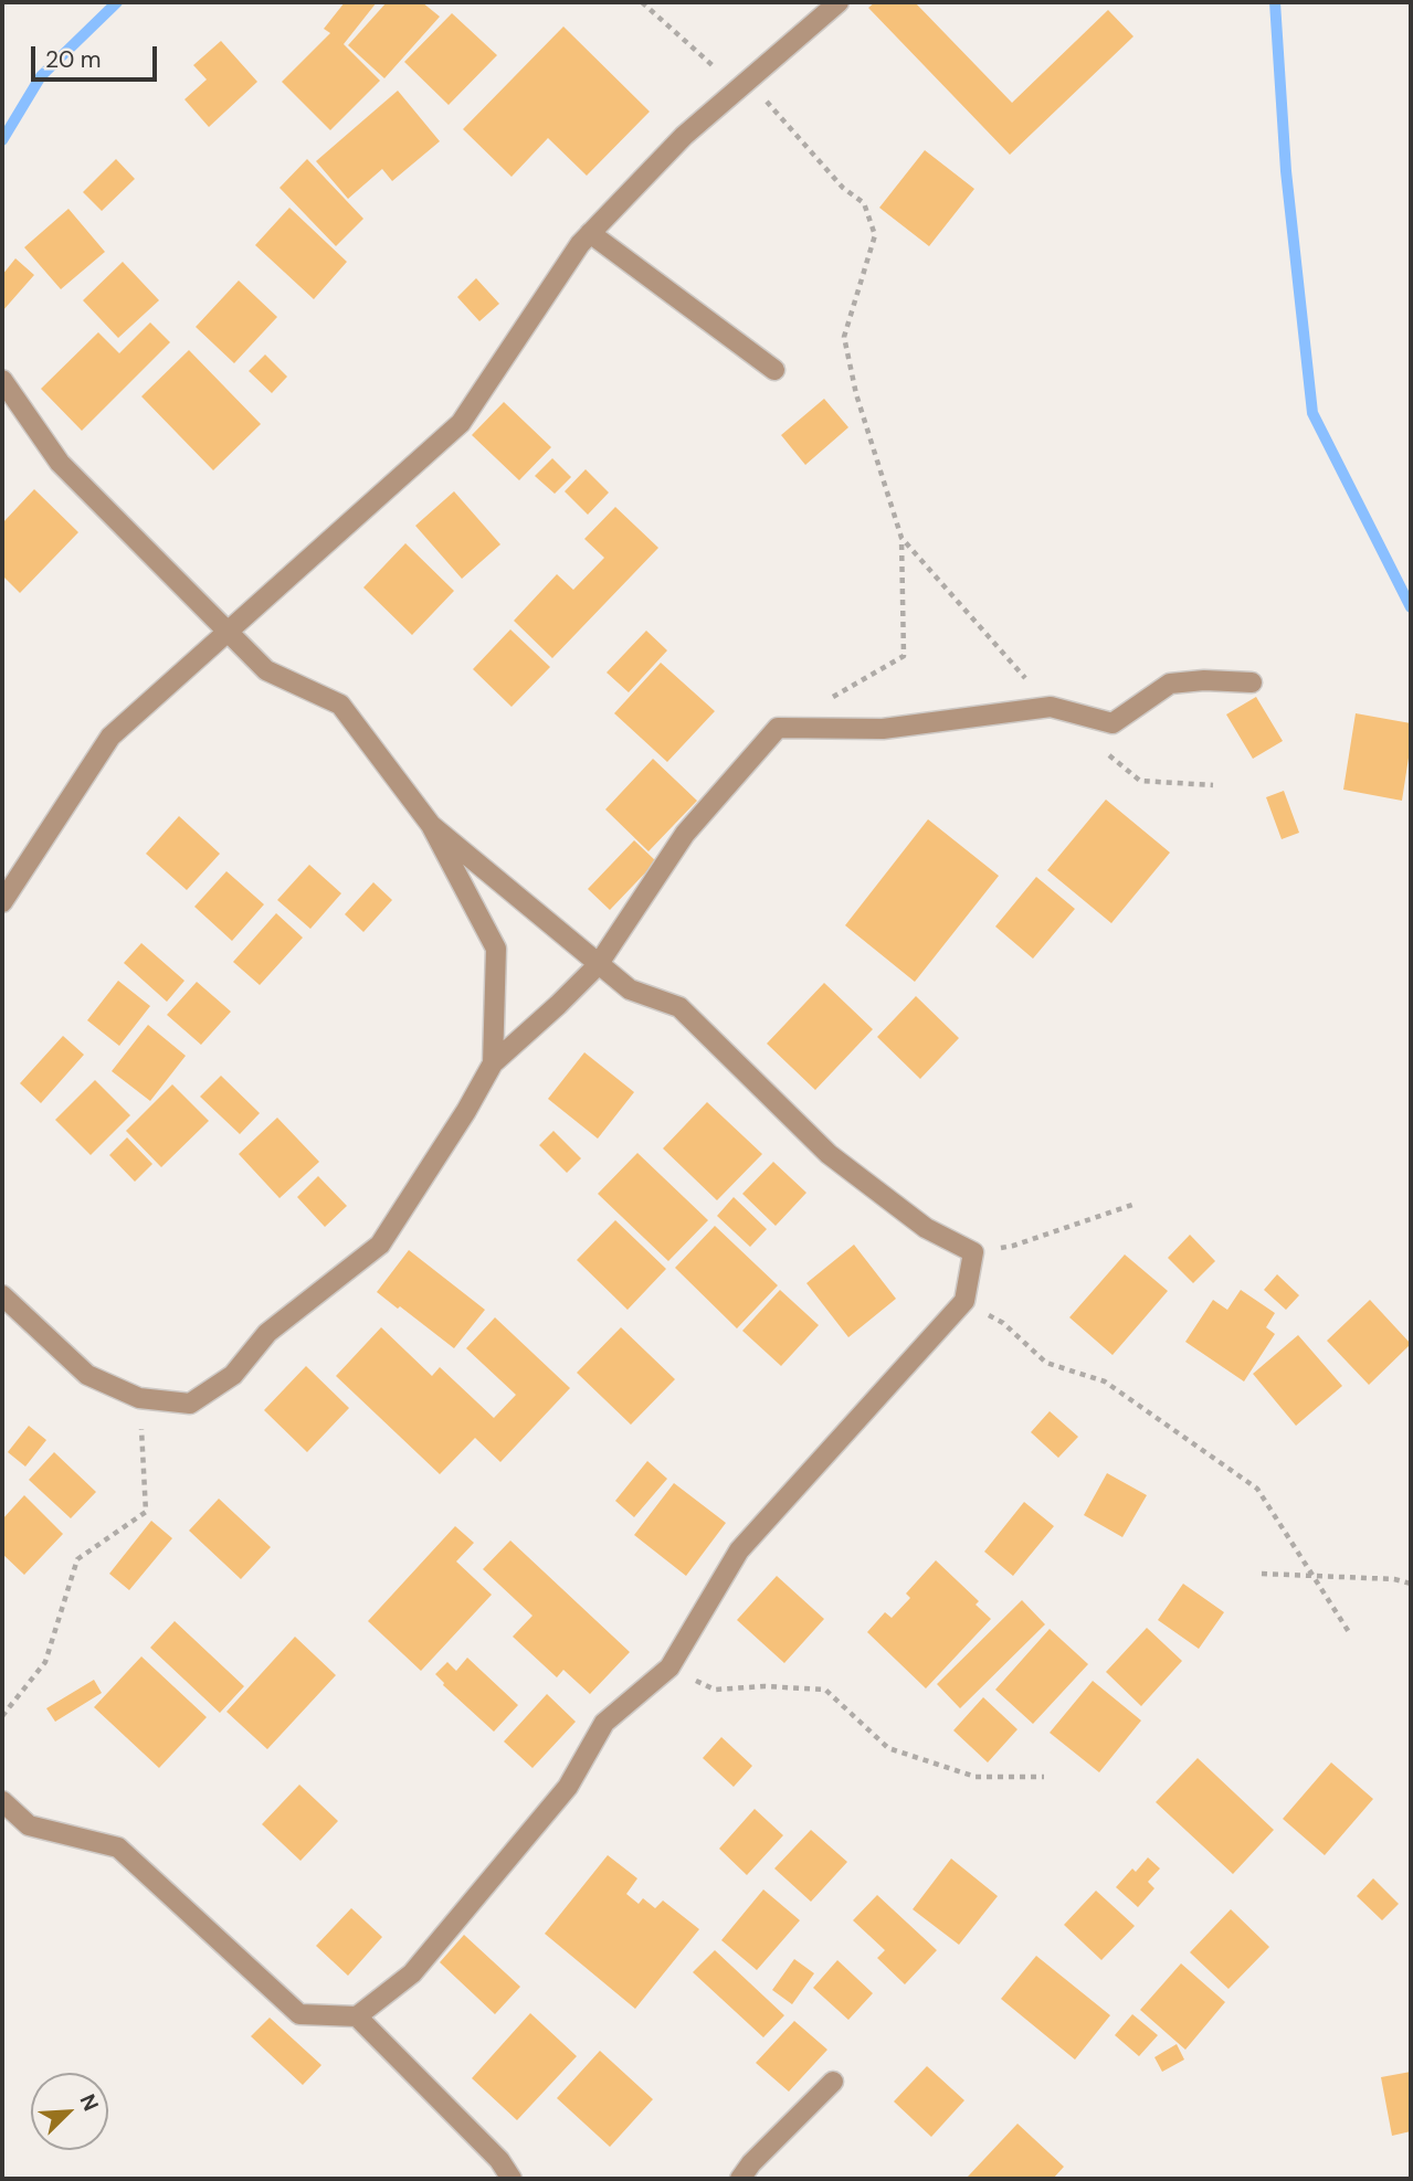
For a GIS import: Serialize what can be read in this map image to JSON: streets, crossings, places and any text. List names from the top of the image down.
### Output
{
  "scale_bar": "20 m",
  "north": "top right"
}
